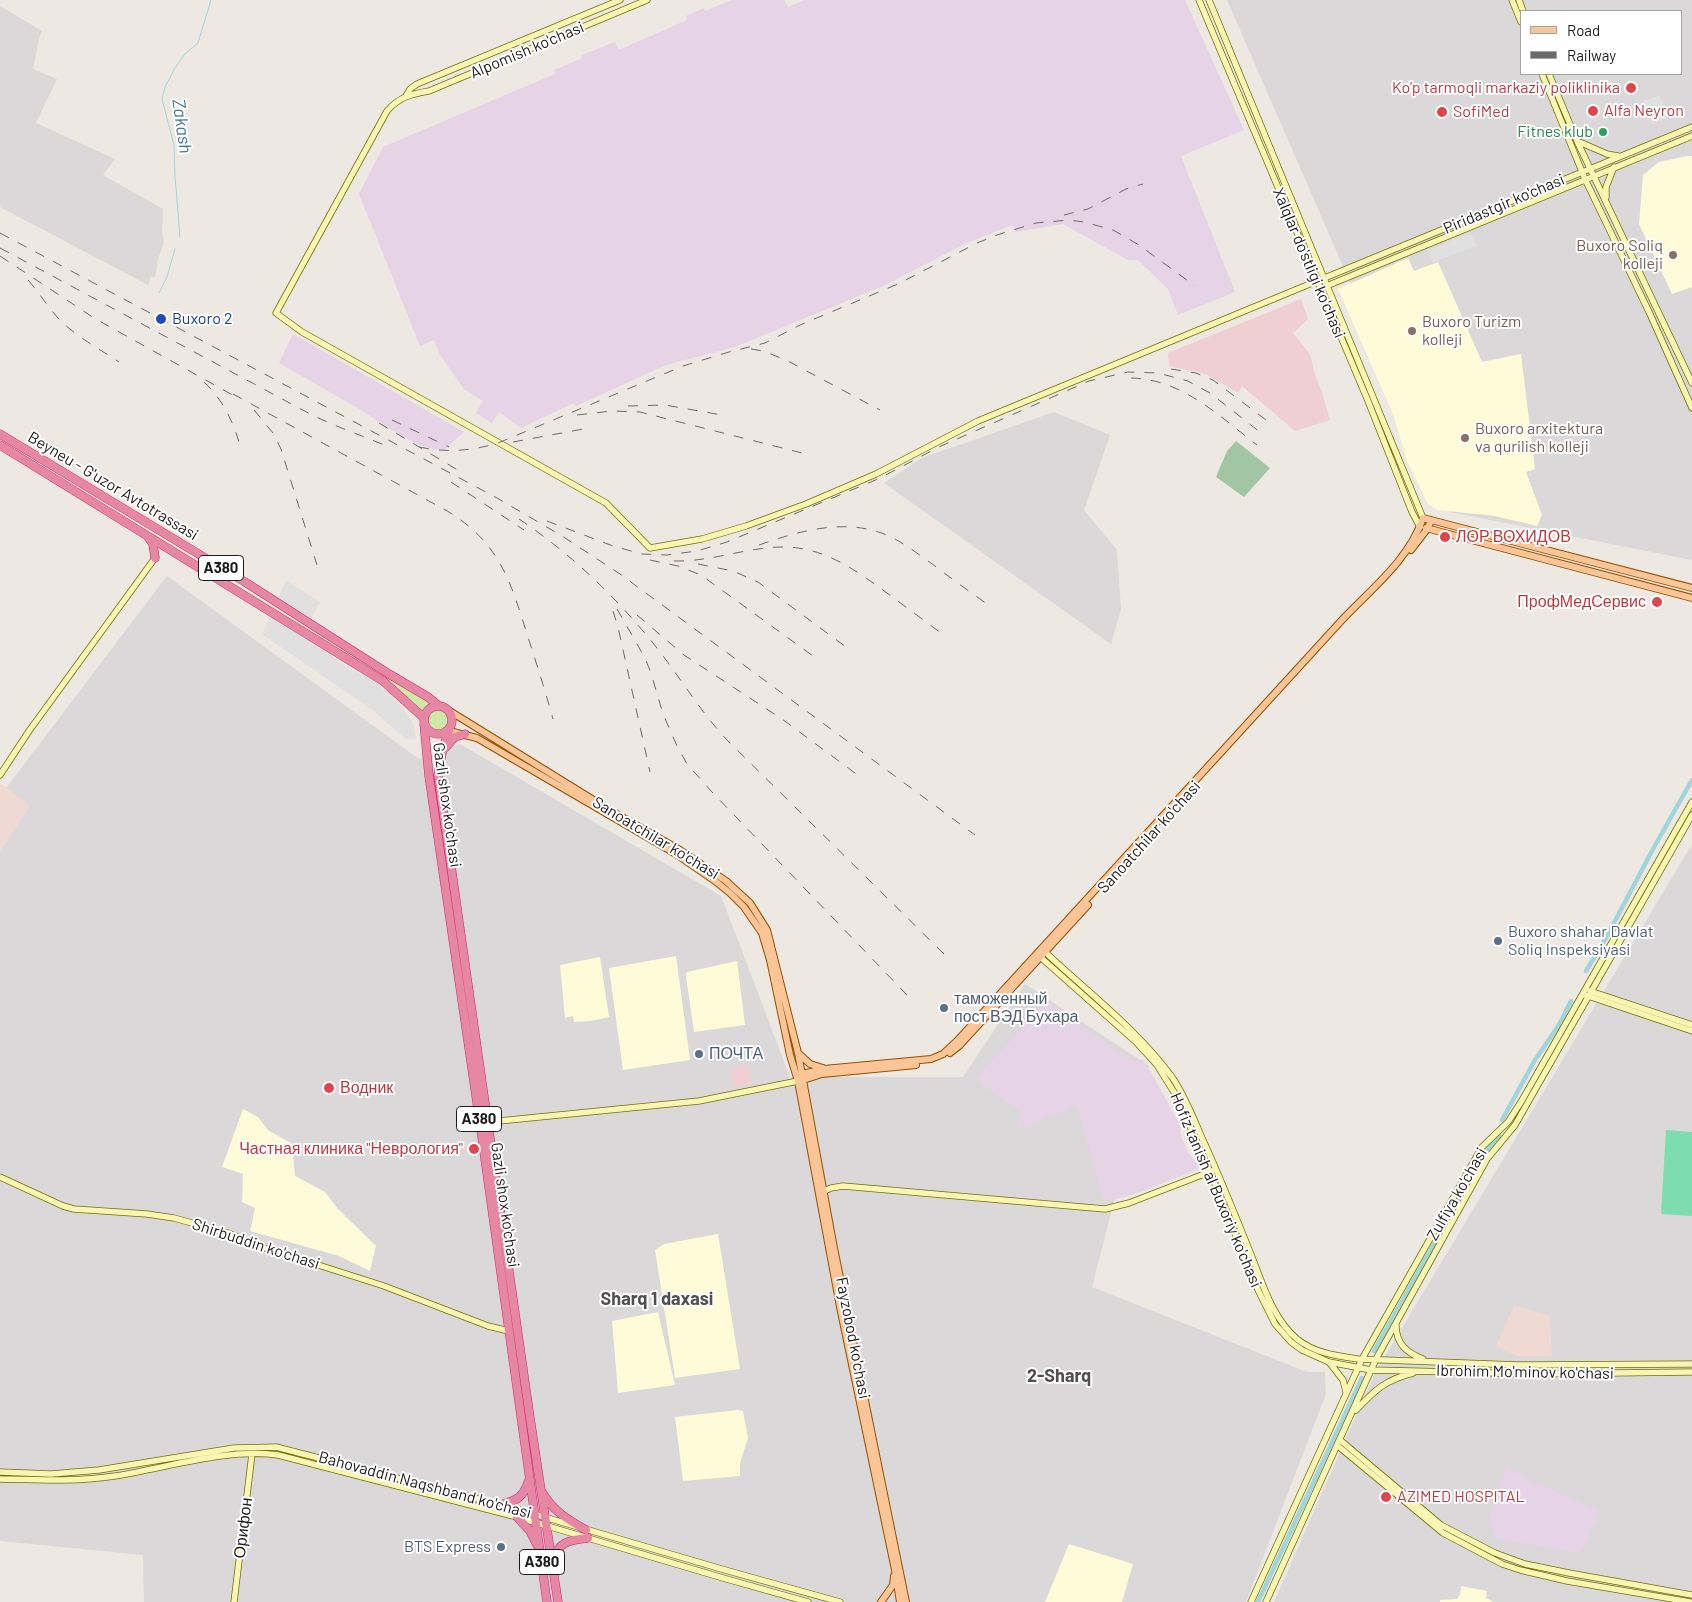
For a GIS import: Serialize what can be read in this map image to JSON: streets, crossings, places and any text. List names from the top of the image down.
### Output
{
  "streets": {
    "highway": ["Beyneu - G'uzor Avtotrassasi", "A380", "Gazli shox ko'chasi"],
    "main road": [
      "Alpomish ko'chasi",
      "Piridastgir ko'chasi",
      "Xalqlar do'stligi ko'chasi",
      "Sanoatchilar ko'chasi",
      "Hofiz tanish al Buxoriy ko'chasi",
      "Zulfiya ko'chasi",
      "Shirbuddin ko'chasi",
      "Fayzobod ko'chasi",
      "Ibrohim Mo'minov ko'chasi",
      "Bahovaddin Naqshband ko'chasi",
      "Орифон"
    ]
  },
  "crossings": [
    ["Alpomish ko'chasi", "Piridastgir ko'chasi"],
    ["Piridastgir ko'chasi", "Xalqlar do'stligi ko'chasi"],
    ["Xalqlar do'stligi ko'chasi", "Sanoatchilar ko'chasi"],
    ["Beyneu - G'uzor Avtotrassasi", "Gazli shox ko'chasi"],
    ["Beyneu - G'uzor Avtotrassasi", "Sanoatchilar ko'chasi"],
    ["Gazli shox ko'chasi", "Sanoatchilar ko'chasi"],
    ["Gazli shox ko'chasi", "Shirbuddin ko'chasi"],
    ["Gazli shox ko'chasi", "Bahovaddin Naqshband ko'chasi"],
    ["Sanoatchilar ko'chasi", "Hofiz tanish al Buxoriy ko'chasi"],
    ["Sanoatchilar ko'chasi", "Fayzobod ko'chasi"],
    ["Hofiz tanish al Buxoriy ko'chasi", "Zulfiya ko'chasi"],
    ["Hofiz tanish al Buxoriy ko'chasi", "Ibrohim Mo'minov ko'chasi"],
    ["Zulfiya ko'chasi", "Ibrohim Mo'minov ko'chasi"],
    ["Bahovaddin Naqshband ko'chasi", "Орифон"]
  ],
  "districts": ["Sharq 1 daxasi", "2-Sharq"],
  "water": ["Zakash"],
  "places": [
    "Ko'p tarmoqli markaziy poliklinika",
    "Alfa Neyron",
    "SofiMed",
    "Fitnes klub",
    "Buxoro Soliq kolleji",
    "Buxoro 2",
    "Buxoro Turizm kolleji",
    "Buxoro arxitektura va qurilish kolleji",
    "ЛОР ВОХИДОВ",
    "ПрофМедСервис",
    "Buxoro shahar Davlat Soliq Inspeksiyasi",
    "таможенный пост ВЭД Бухара",
    "ПОЧТА",
    "Водник",
    "Частная клиника \"Неврология\"",
    "AZIMED HOSPITAL",
    "BTS Express"
  ],
  "legend": ["Road", "Railway"]
}
